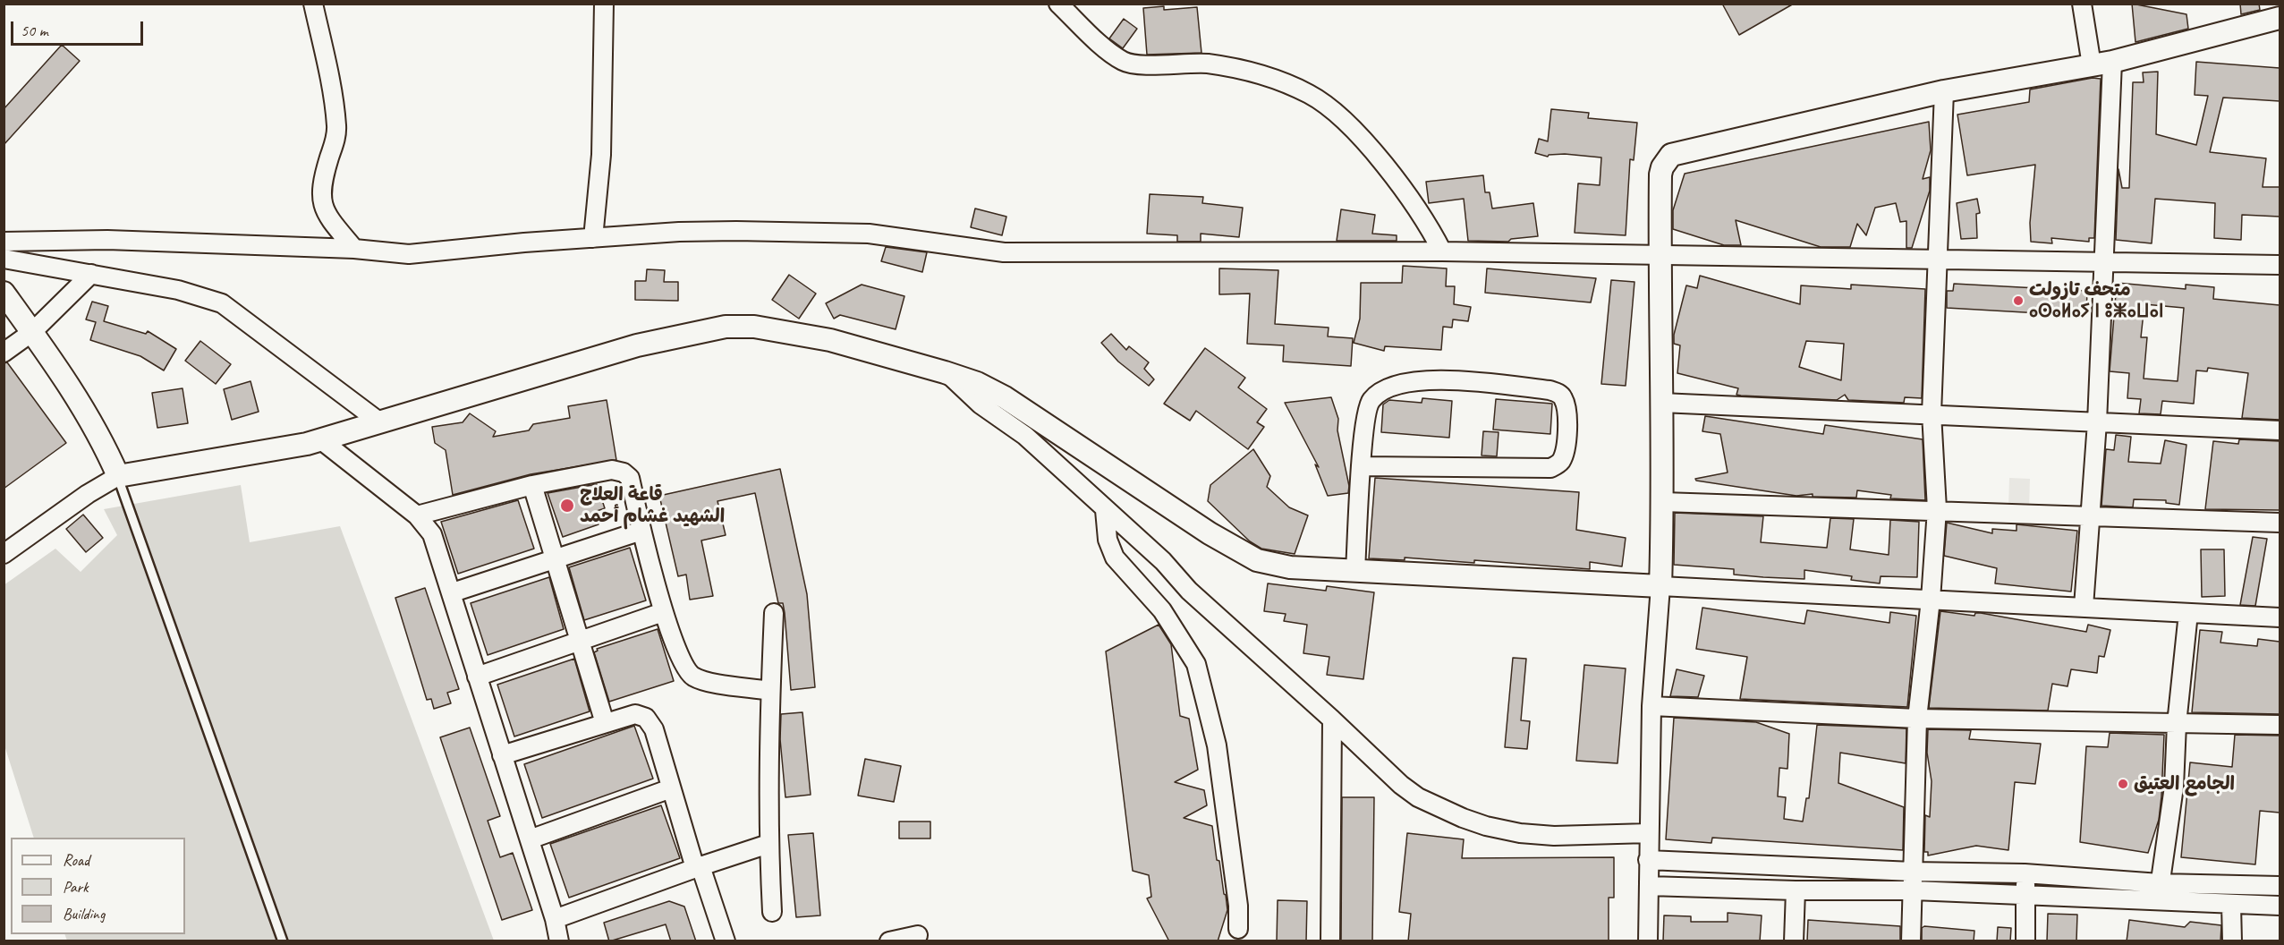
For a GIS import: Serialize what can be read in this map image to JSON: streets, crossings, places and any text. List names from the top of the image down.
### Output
{
  "places": ["متحف تازولت ⴰⵙⴰⵍⴰⵢ ⵏ ⵓⵥⴰⵡⴰⵏ", "قاعة العلاج الشهيد غشام أحمد", "الجامع العتيق"],
  "legend": ["Road", "Park", "Building"],
  "scale_bar": "50 m"
}
